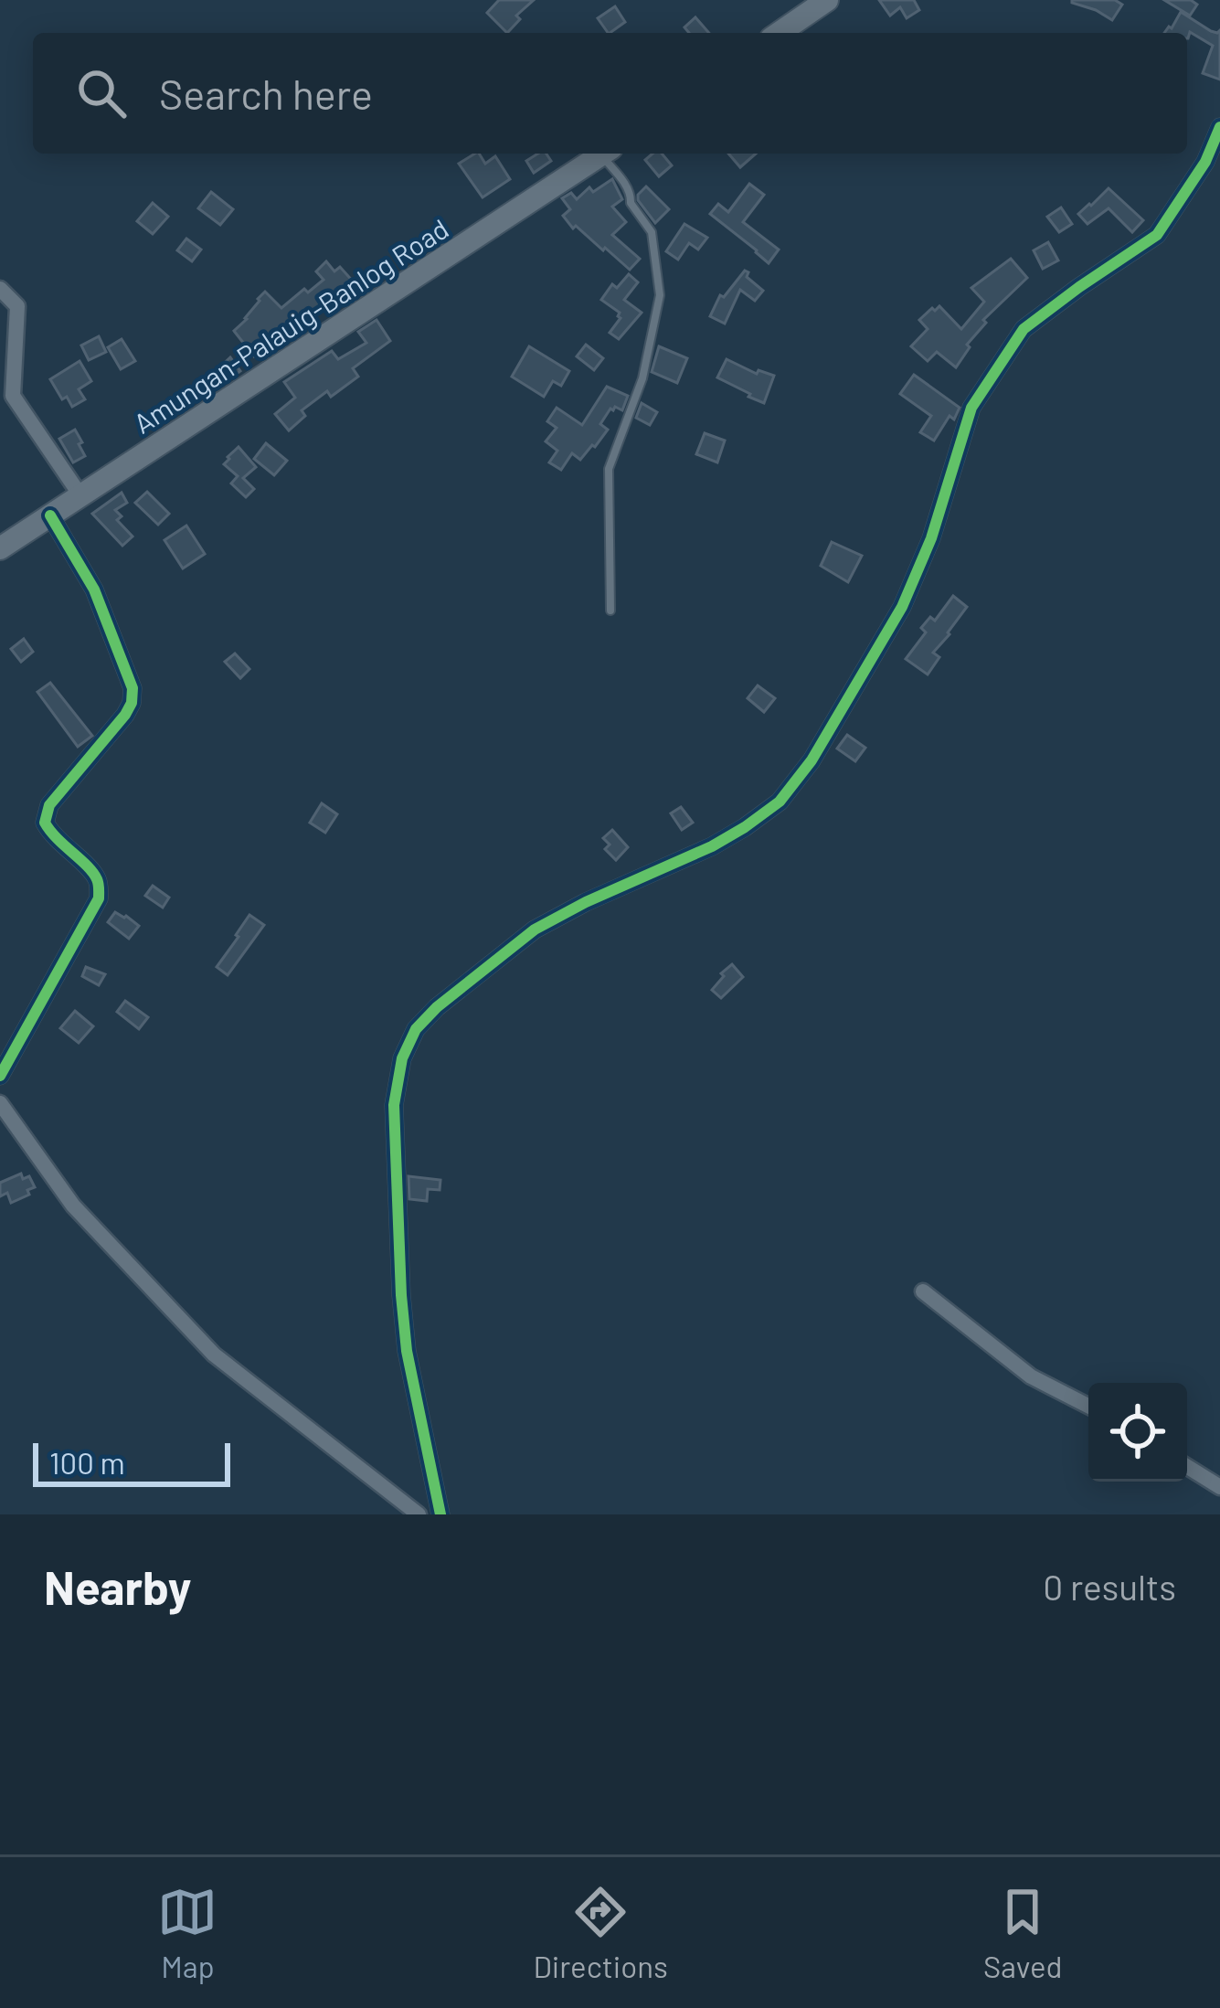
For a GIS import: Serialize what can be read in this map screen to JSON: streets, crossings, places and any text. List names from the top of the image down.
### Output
{
  "streets": {
    "main road": ["Amungan-Palauig-Banlog Road"]
  },
  "scale_bar": "100 m",
  "page": {
    "search": "Search here",
    "scale": "100 m",
    "heading": ["Nearby", "0 results"],
    "nav": ["Map", "Directions", "Saved"]
  }
}
